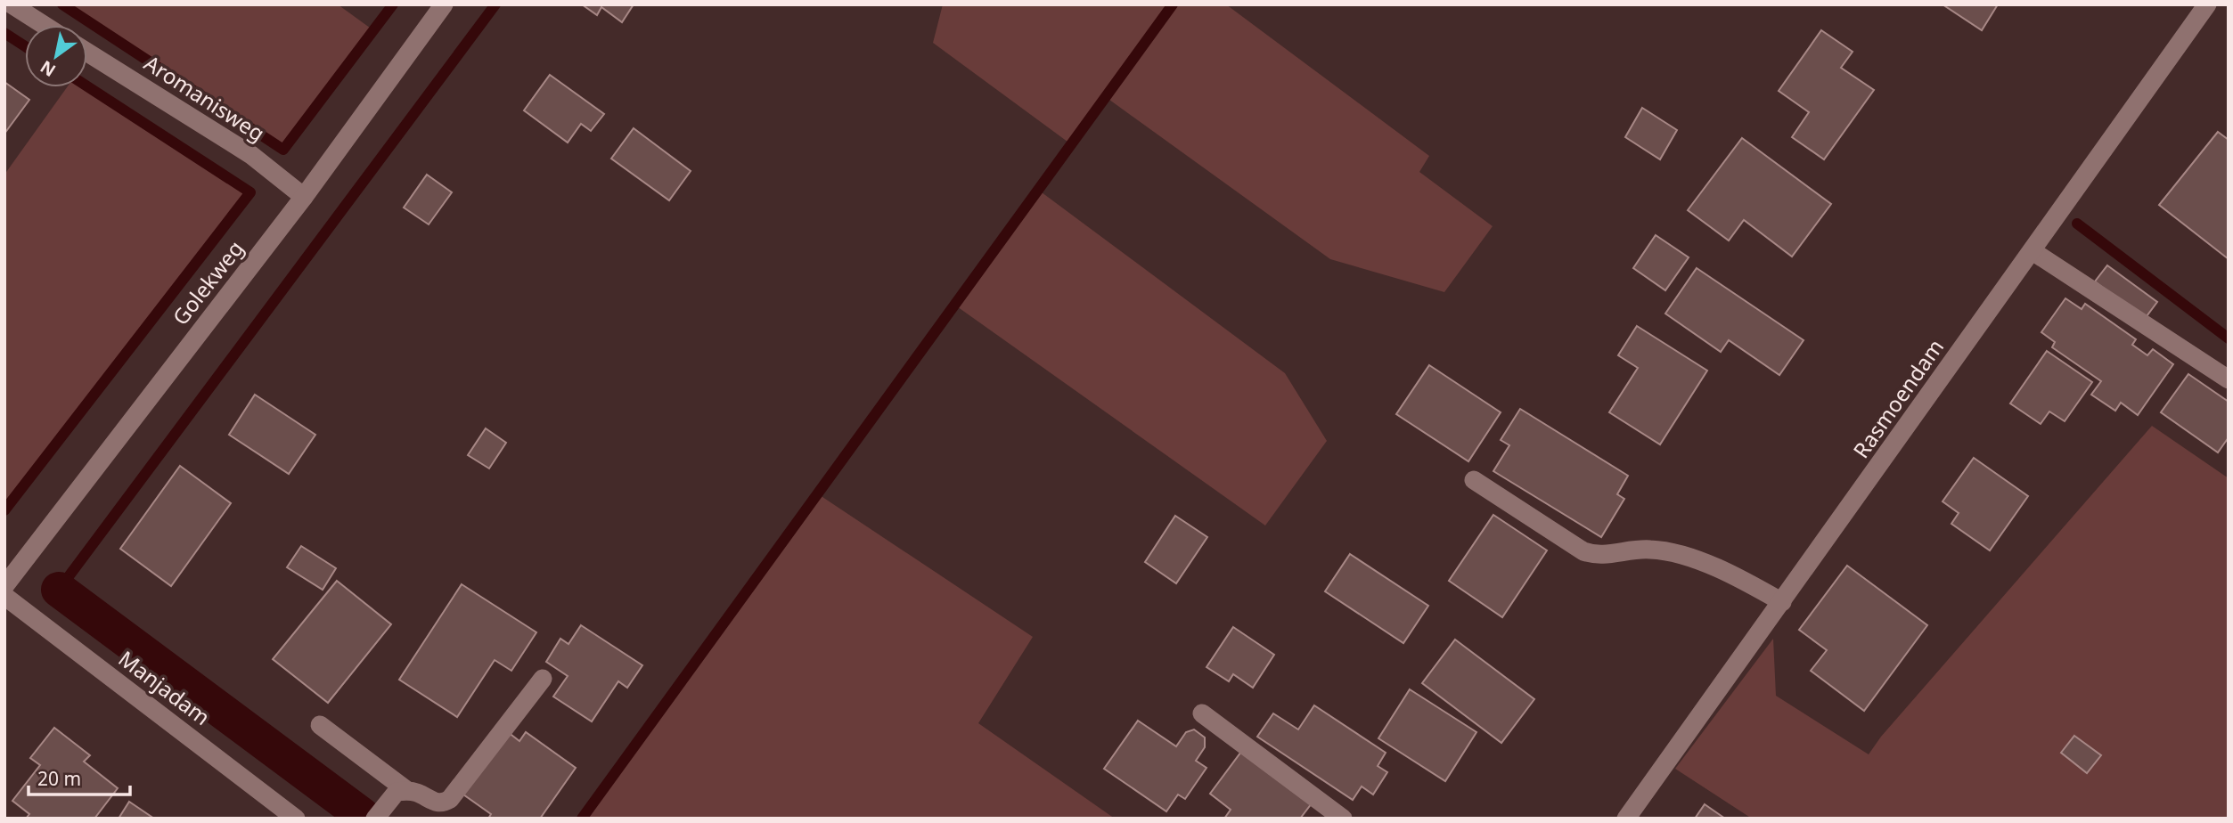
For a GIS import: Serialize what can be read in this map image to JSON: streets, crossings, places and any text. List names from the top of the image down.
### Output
{
  "streets": {
    "street": [
      "Aromanisweg",
      "Golekweg",
      "Rasmoendam",
      "Manjadam"
    ]
  },
  "crossings": [
    ["Aromanisweg", "Golekweg"]
  ],
  "scale_bar": "20 m",
  "north": "bottom left"
}
